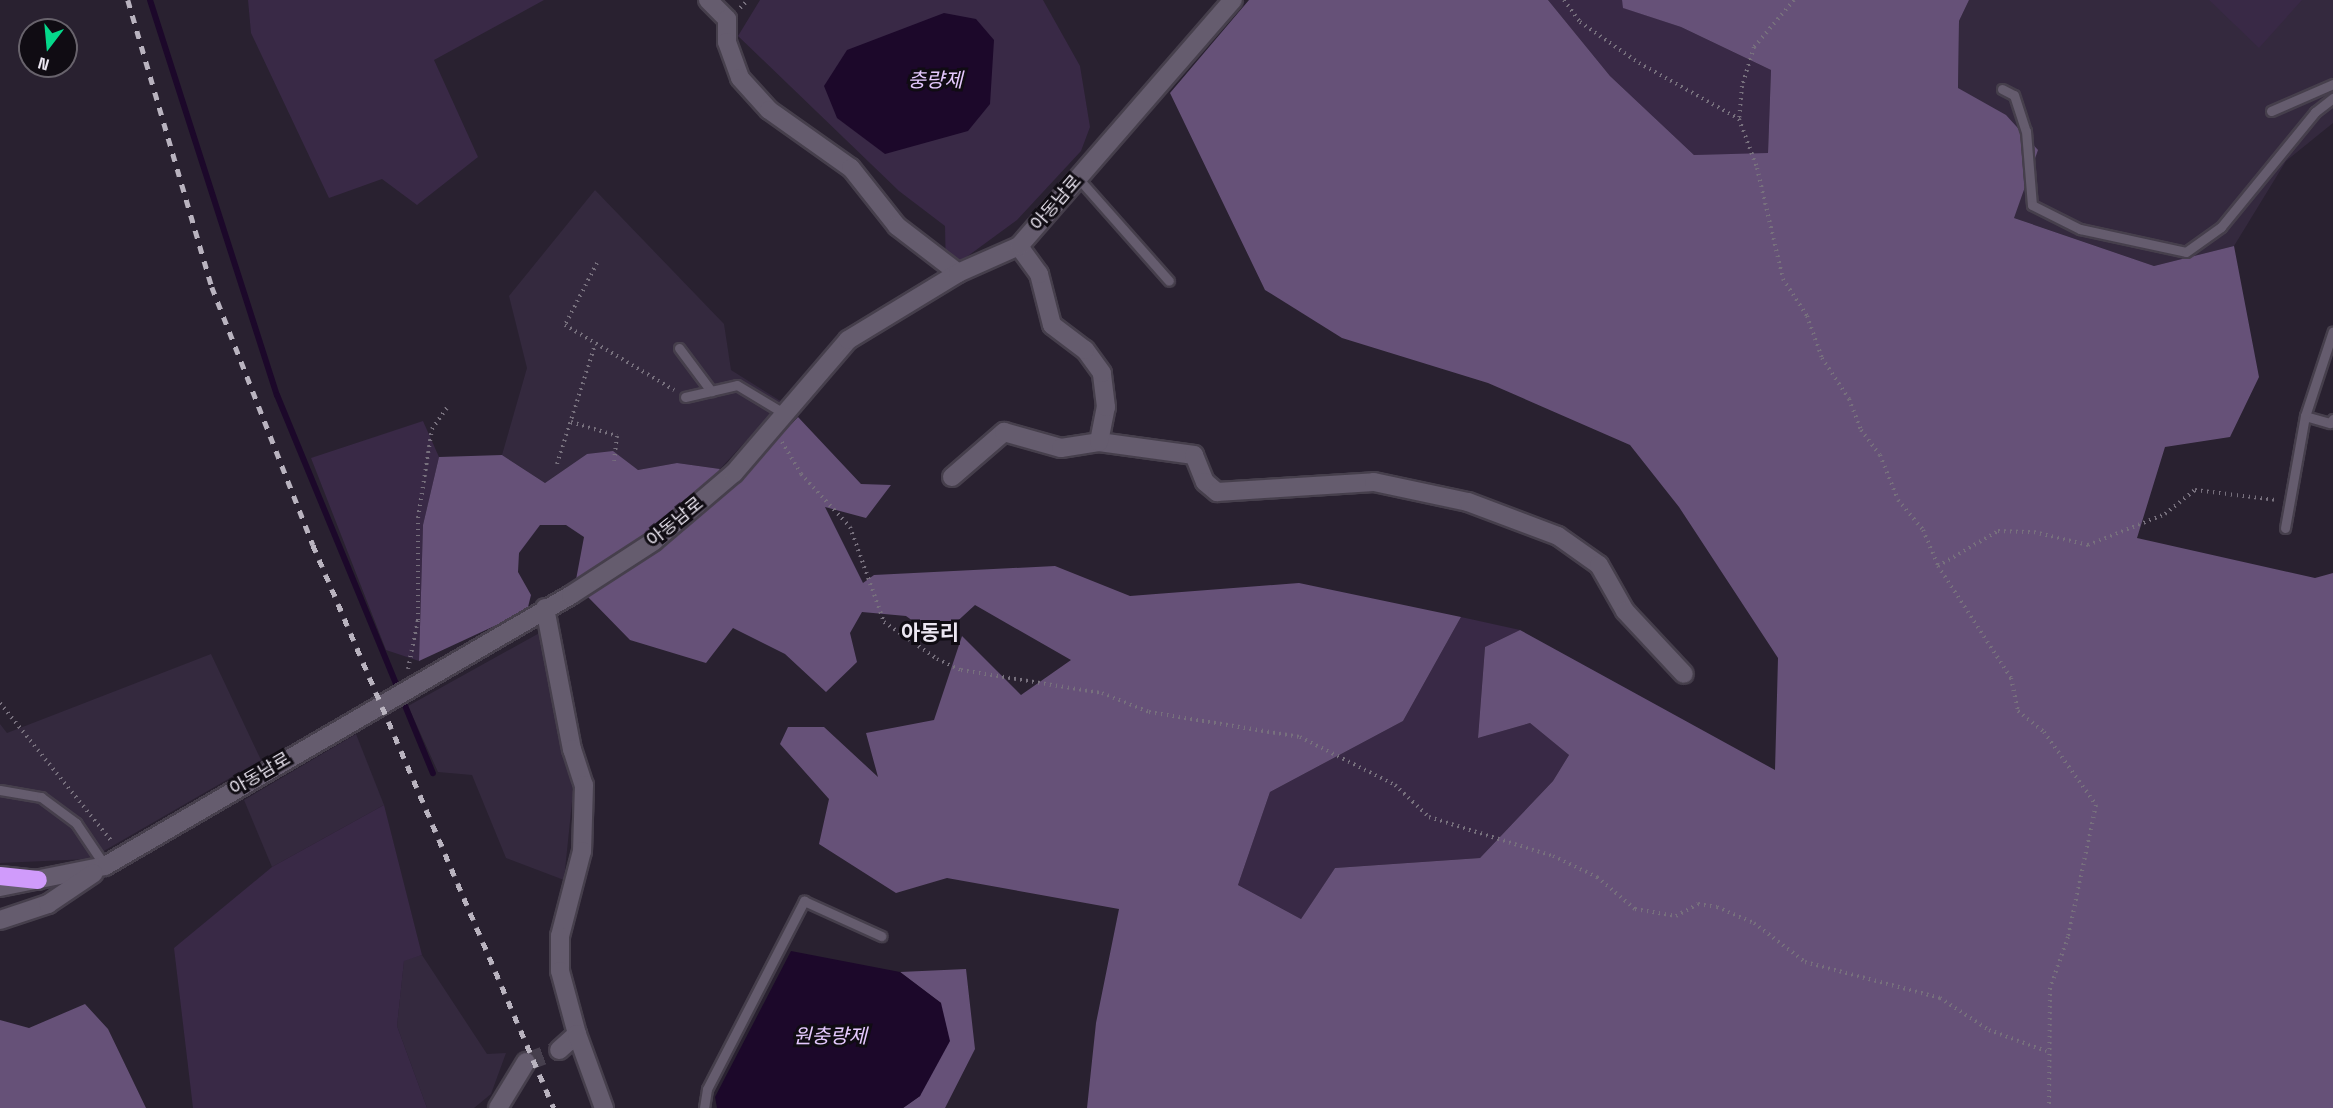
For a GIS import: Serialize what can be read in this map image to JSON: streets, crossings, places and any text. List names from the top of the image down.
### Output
{
  "streets": {
    "street": ["아동남로"]
  },
  "districts": ["아동리"],
  "water": ["충량제", "원충량제"],
  "north": "bottom"
}
